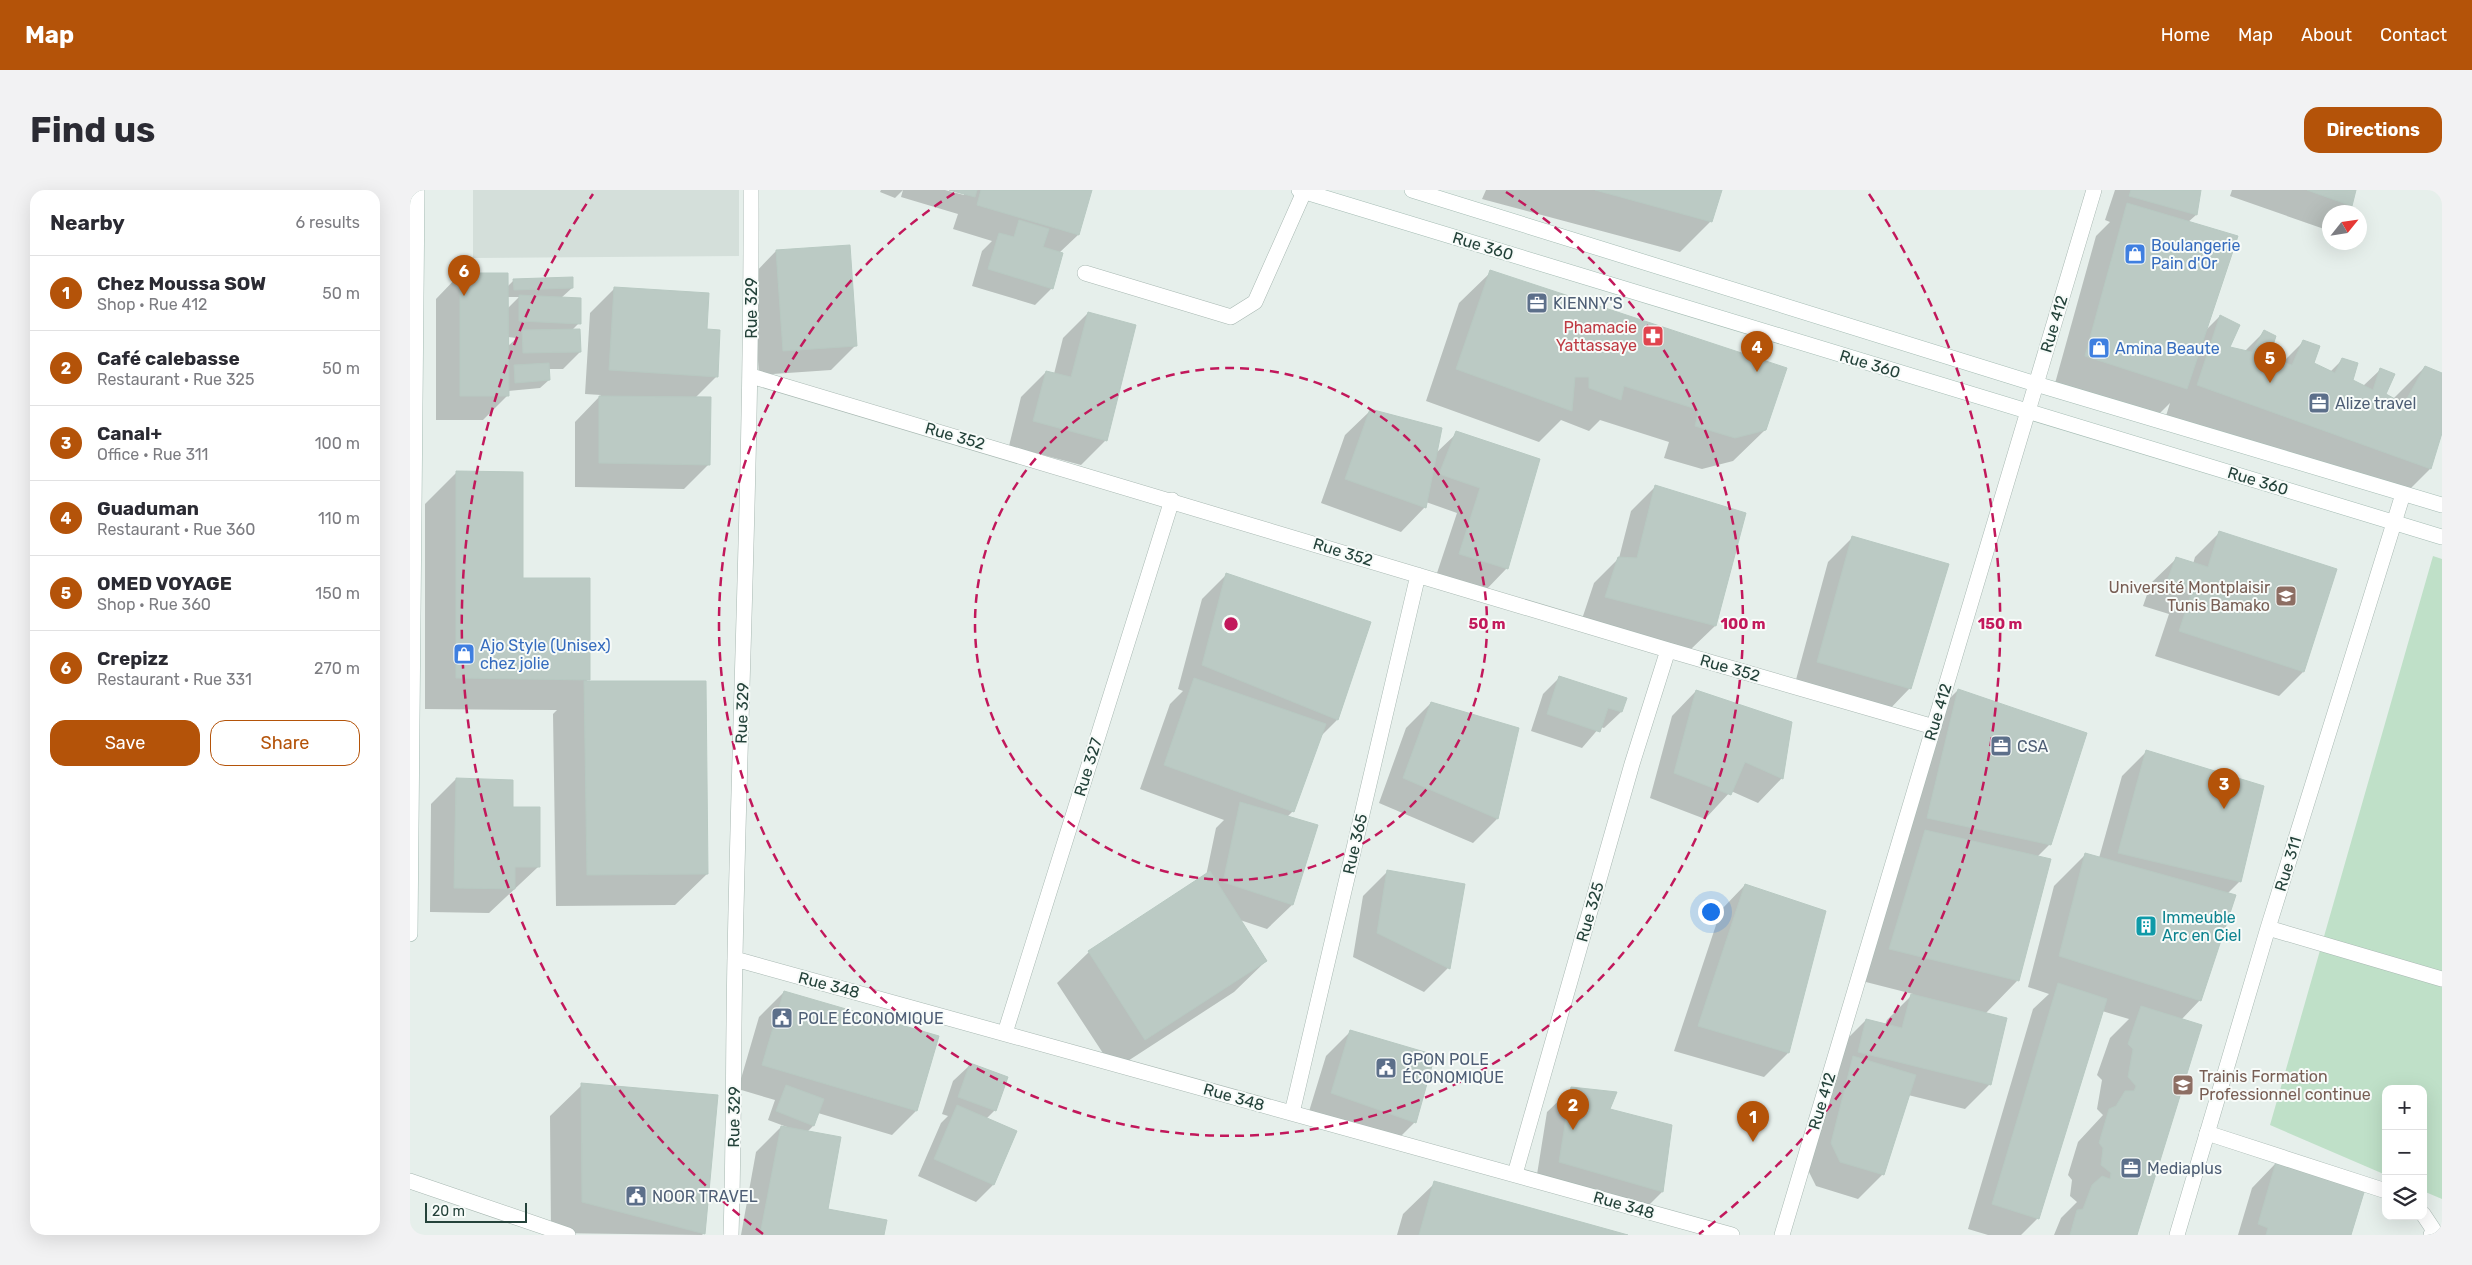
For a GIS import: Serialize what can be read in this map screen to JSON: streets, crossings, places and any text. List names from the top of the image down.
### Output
{
  "streets": {
    "street": [
      "Rue 360",
      "Rue 329",
      "Rue 412",
      "Rue 352",
      "Rue 327",
      "Rue 365",
      "Rue 311",
      "Rue 325",
      "Rue 348"
    ]
  },
  "crossings": [
    ["Rue 360", "Rue 412"],
    ["Rue 360", "Rue 311"],
    ["Rue 329", "Rue 352"],
    ["Rue 329", "Rue 348"],
    ["Rue 412", "Rue 352"],
    ["Rue 352", "Rue 327"],
    ["Rue 352", "Rue 365"],
    ["Rue 352", "Rue 325"],
    ["Rue 327", "Rue 348"],
    ["Rue 365", "Rue 348"],
    ["Rue 325", "Rue 348"]
  ],
  "places": {
    "shop": ["Boulangerie Pain d'Or", "Amina Beaute", "Ajo Style (Unisex) chez jolie"],
    "office": [
      "KIENNY'S",
      "Alize travel",
      "CSA",
      "Mediaplus"
    ],
    "pharmacy": ["Phamacie Yattassaye"],
    "school or university": ["Université Montplaisir Tunis Bamako", "Trainis Formation Professionnel continue"],
    "building": ["Immeuble Arc en Ciel"],
    "public building": ["POLE ÉCONOMIQUE", "GPON POLE ÉCONOMIQUE", "NOOR TRAVEL"]
  },
  "scale_bar": "20 m",
  "north": "top right",
  "page": {
    "header": "Map",
    "nav": [
      "Home",
      "Map",
      "About",
      "Contact"
    ],
    "buttons": [
      "Directions",
      ["Save", "Share"]
    ],
    "title": "Find us",
    "heading": ["Nearby", "6 results"],
    "list": [
      {
        "mark": "1",
        "name": "Chez Moussa SOW",
        "note": "Shop · Rue 412",
        "value": "50 m"
      },
      {
        "mark": "2",
        "name": "Café calebasse",
        "note": "Restaurant · Rue 325",
        "value": "50 m"
      },
      {
        "mark": "3",
        "name": "Canal+",
        "note": "Office · Rue 311",
        "value": "100 m"
      },
      {
        "mark": "4",
        "name": "Guaduman",
        "note": "Restaurant · Rue 360",
        "value": "110 m"
      },
      {
        "mark": "5",
        "name": "OMED VOYAGE",
        "note": "Shop · Rue 360",
        "value": "150 m"
      },
      {
        "mark": "6",
        "name": "Crepizz",
        "note": "Restaurant · Rue 331",
        "value": "270 m"
      }
    ],
    "pins": [
      "6",
      "4",
      "5",
      "3",
      "2",
      "1"
    ],
    "map_buttons": ["+", "−"],
    "scale": "20 m"
  },
  "rings": ["50 m", "100 m", "150 m"]
}
